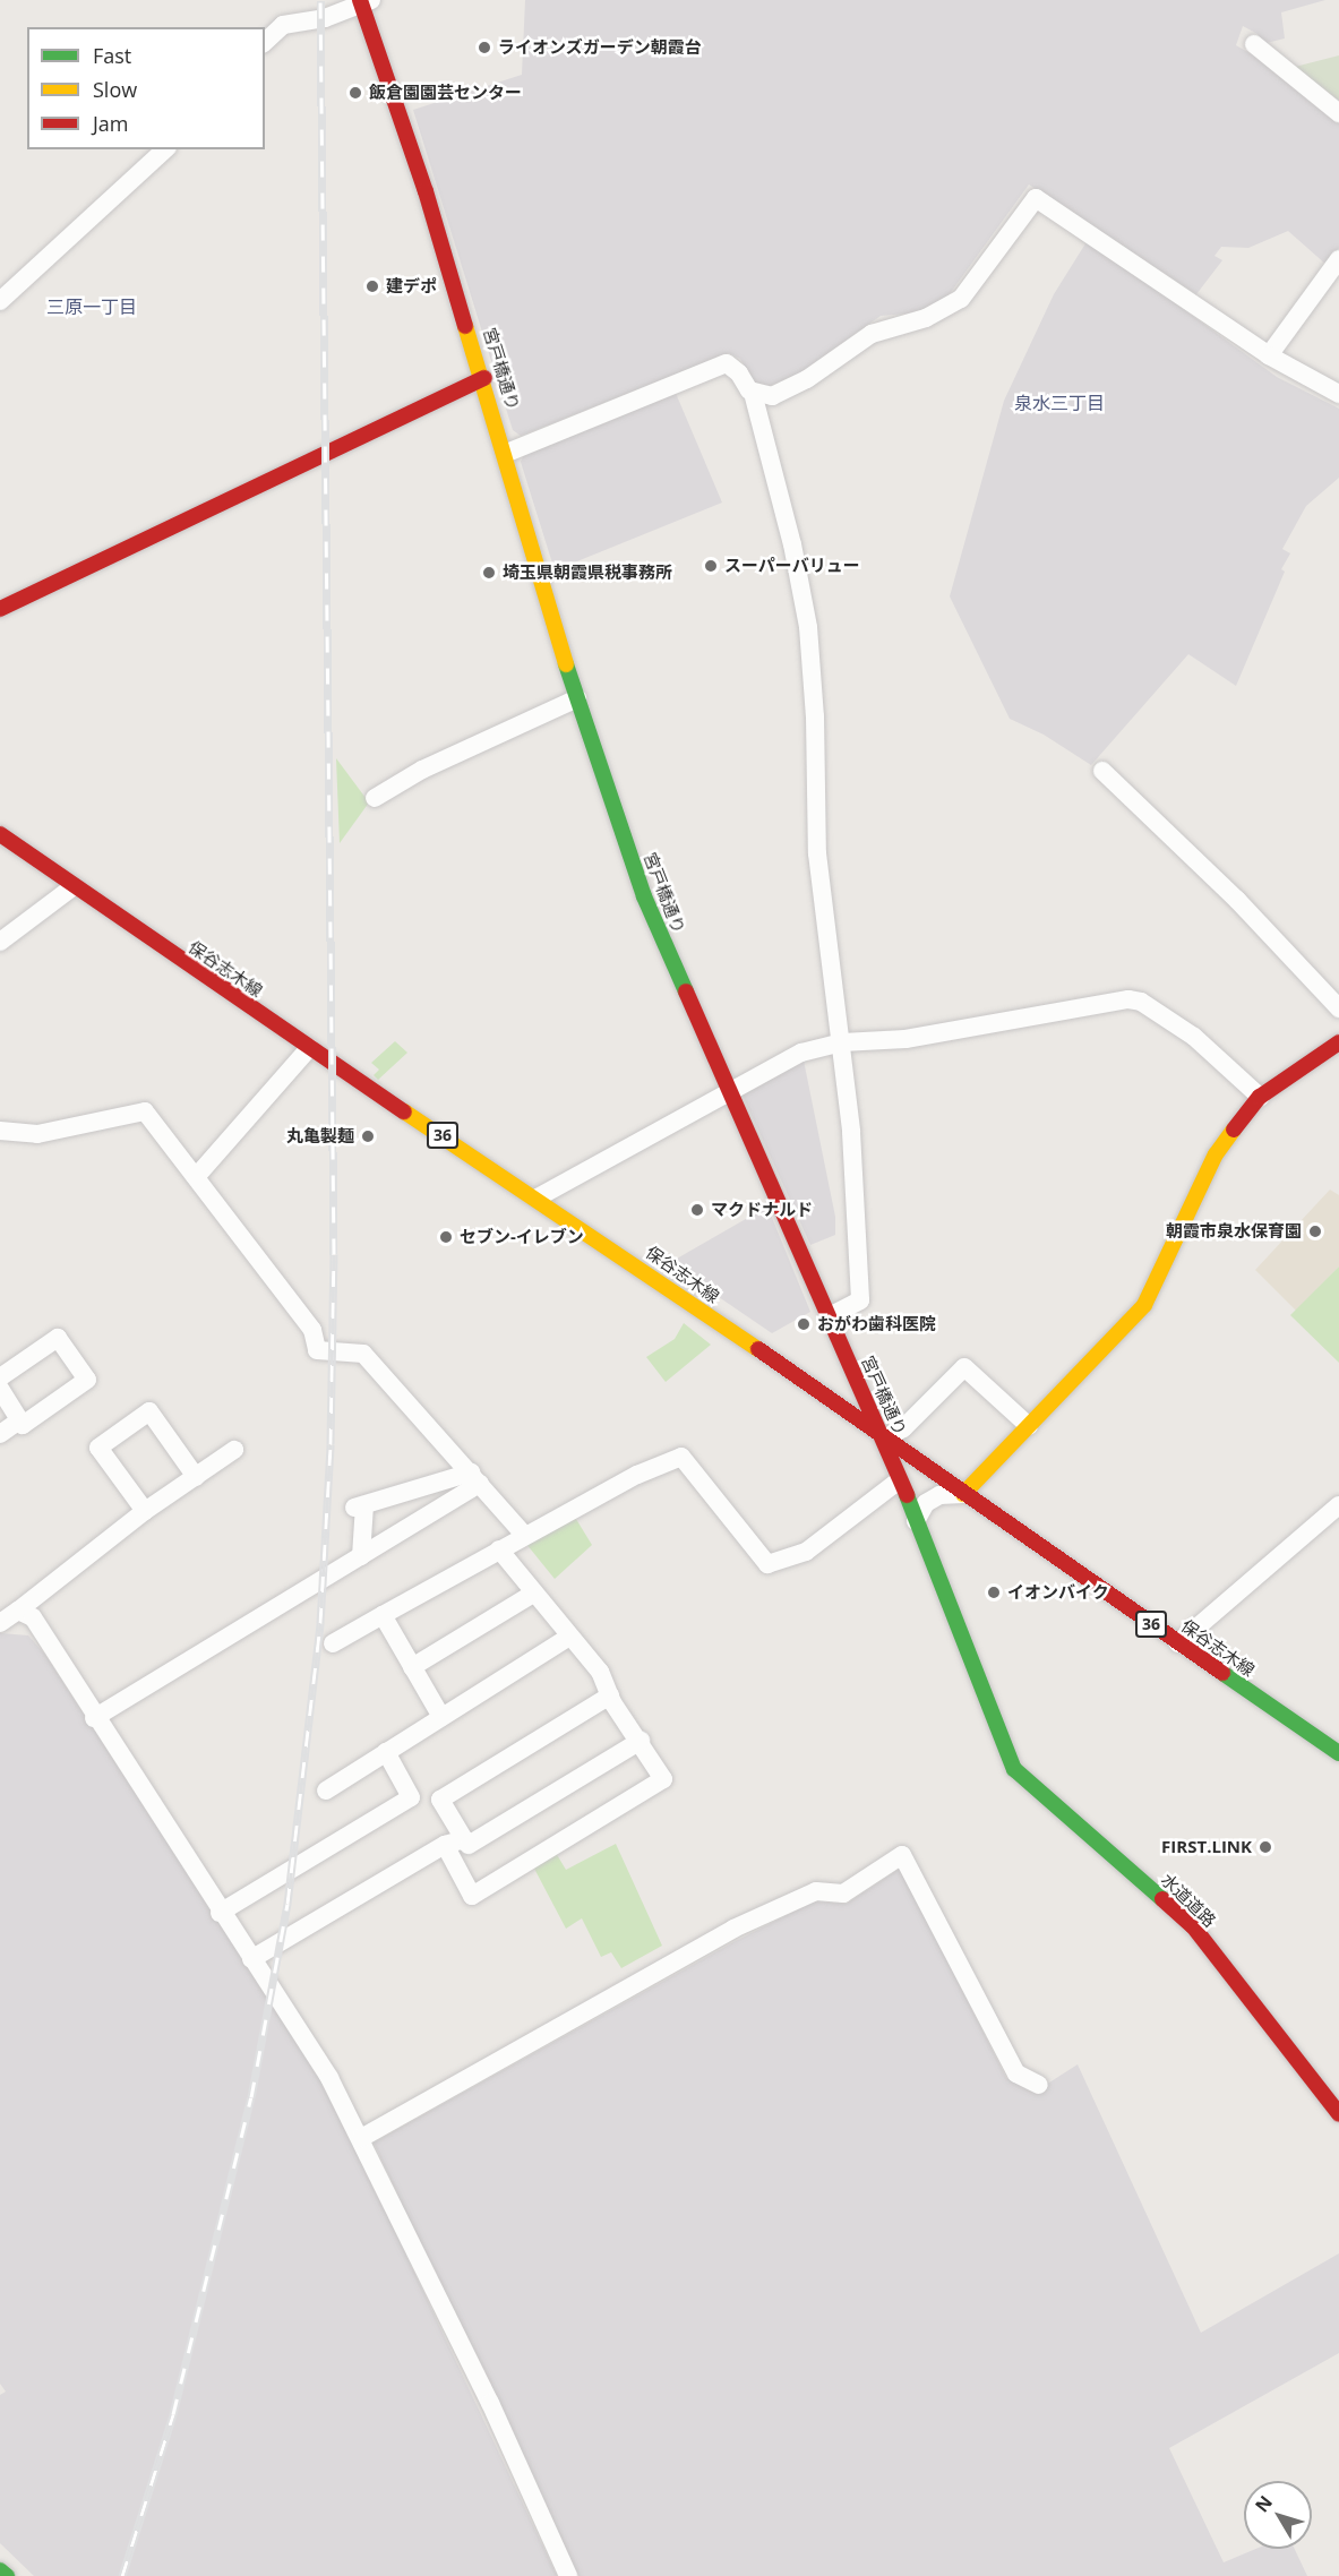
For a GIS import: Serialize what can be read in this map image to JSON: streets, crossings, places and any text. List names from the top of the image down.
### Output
{
  "streets": {
    "street": [
      "宮戸橋通り",
      "保谷志木線",
      "36",
      "水道道路"
    ]
  },
  "crossings": [
    ["宮戸橋通り", "保谷志木線"],
    ["宮戸橋通り", "水道道路"]
  ],
  "districts": ["三原一丁目", "泉水三丁目"],
  "places": [
    "ライオンズガーデン朝霞台",
    "飯倉園園芸センター",
    "建デポ",
    "スーパーバリュー",
    "埼玉県朝霞県税事務所",
    "丸亀製麺",
    "マクドナルド",
    "朝霞市泉水保育園",
    "セブン-イレブン",
    "おがわ歯科医院",
    "イオンバイク",
    "FIRST.LINK"
  ],
  "legend": ["Fast", "Slow", "Jam"],
  "north": "top left"
}
